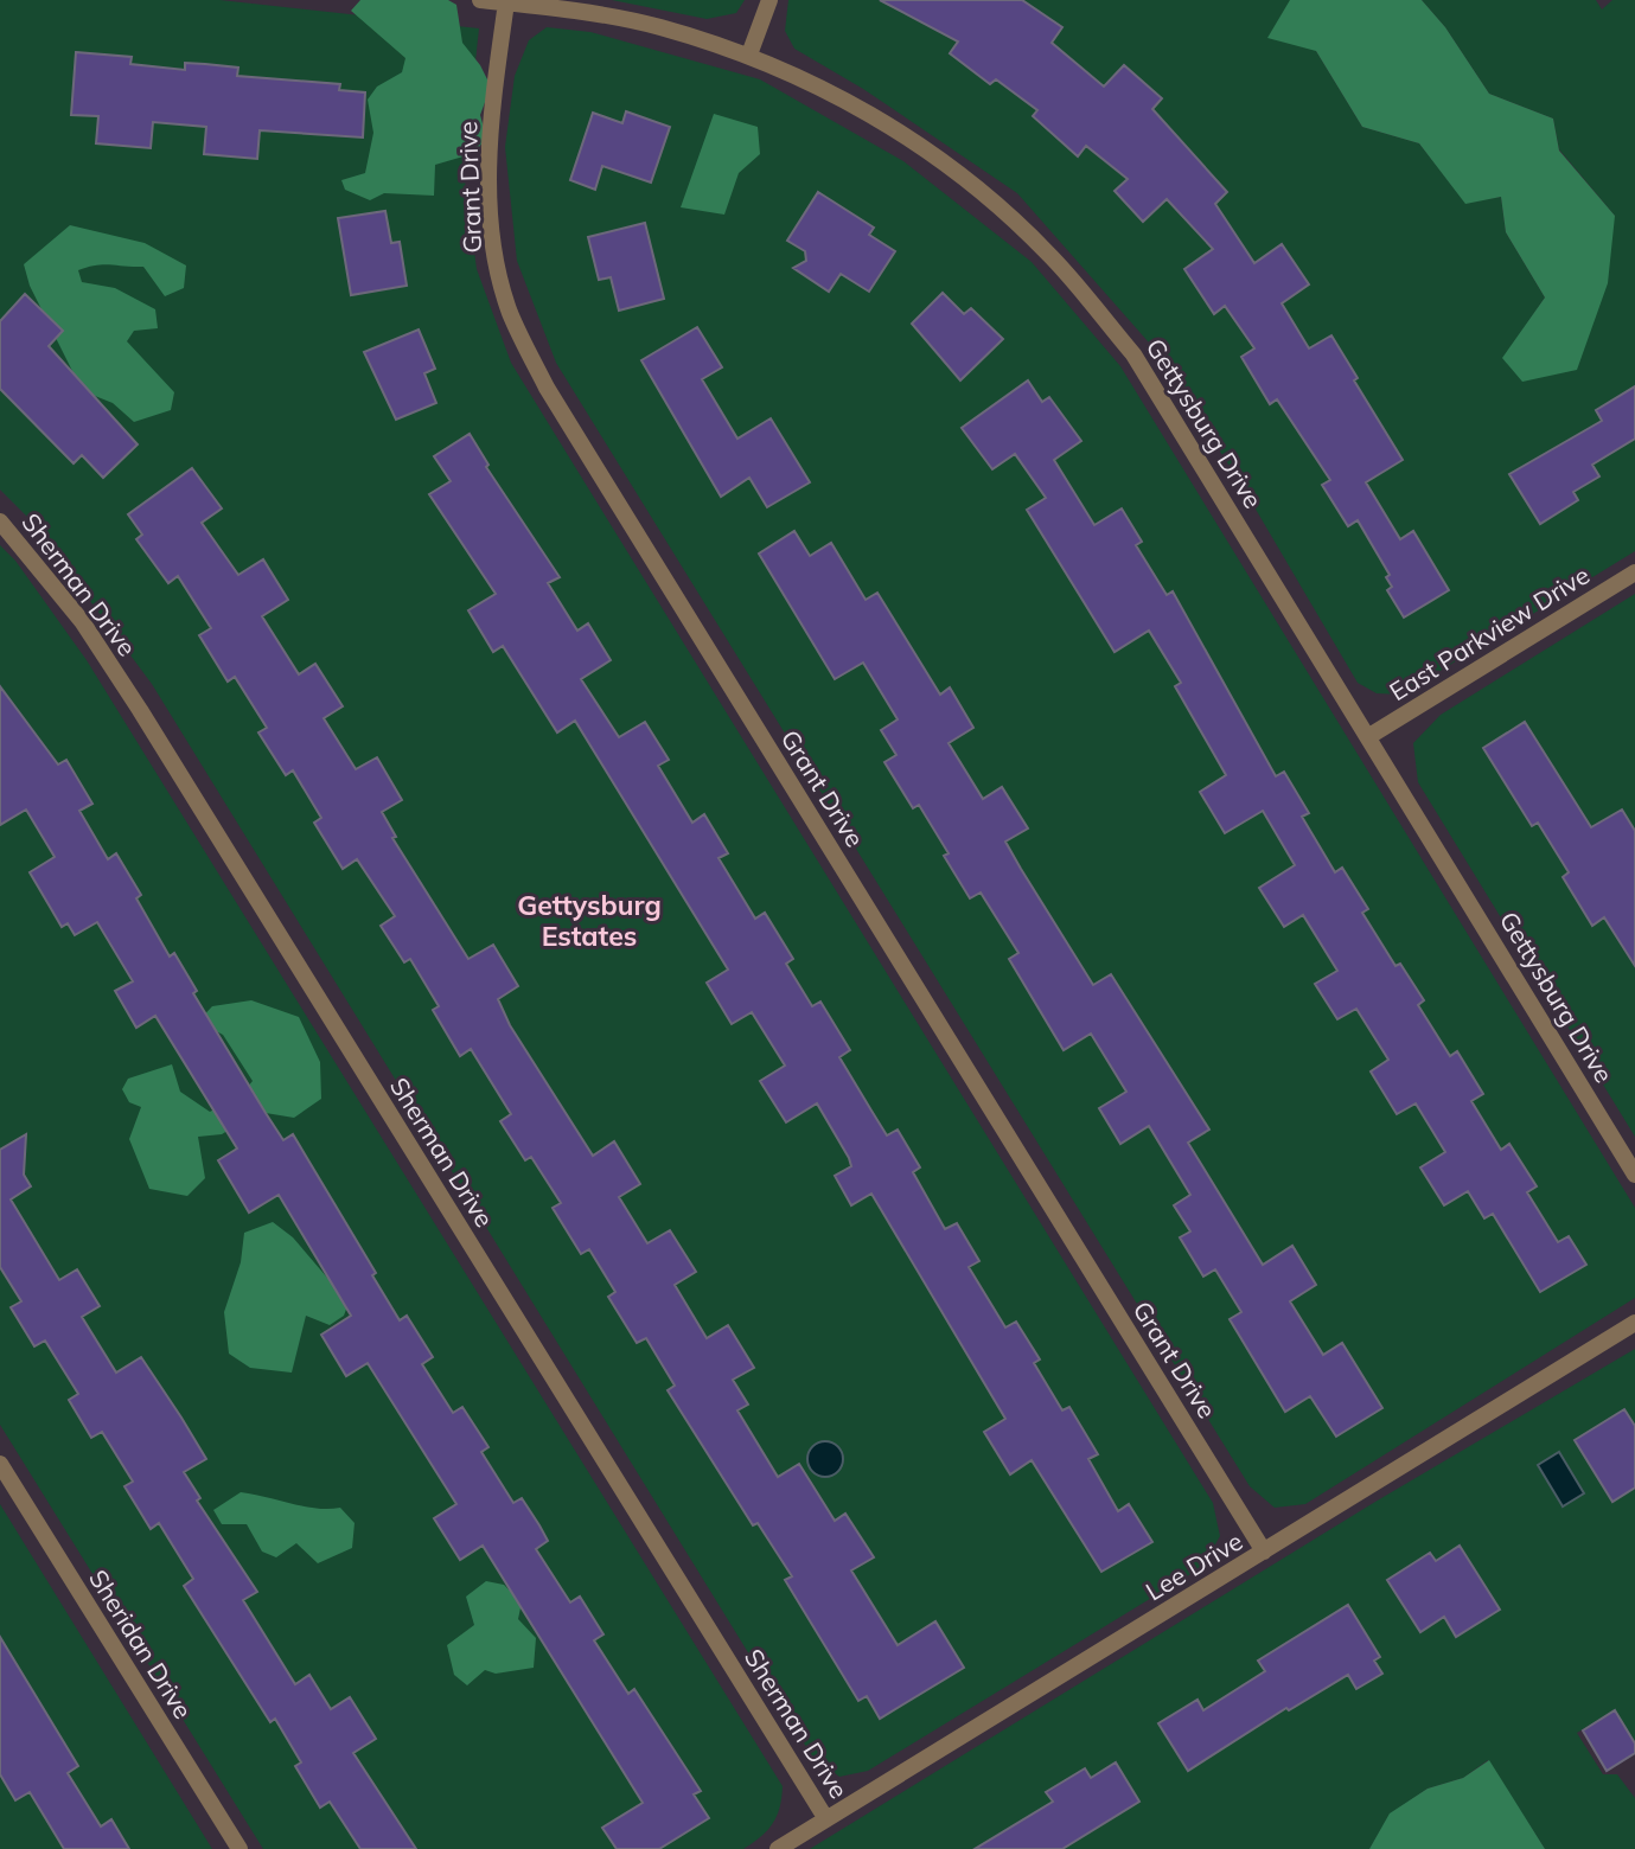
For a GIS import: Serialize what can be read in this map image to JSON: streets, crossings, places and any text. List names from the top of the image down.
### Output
{
  "streets": {
    "street": [
      "Grant Drive",
      "Gettysburg Drive",
      "Sherman Drive",
      "East Parkview Drive",
      "Lee Drive",
      "Sheridan Drive"
    ]
  },
  "crossings": [
    ["Grant Drive", "Gettysburg Drive"],
    ["Grant Drive", "Lee Drive"],
    ["Gettysburg Drive", "East Parkview Drive"],
    ["Sherman Drive", "Lee Drive"]
  ],
  "districts": ["Gettysburg Estates"]
}
